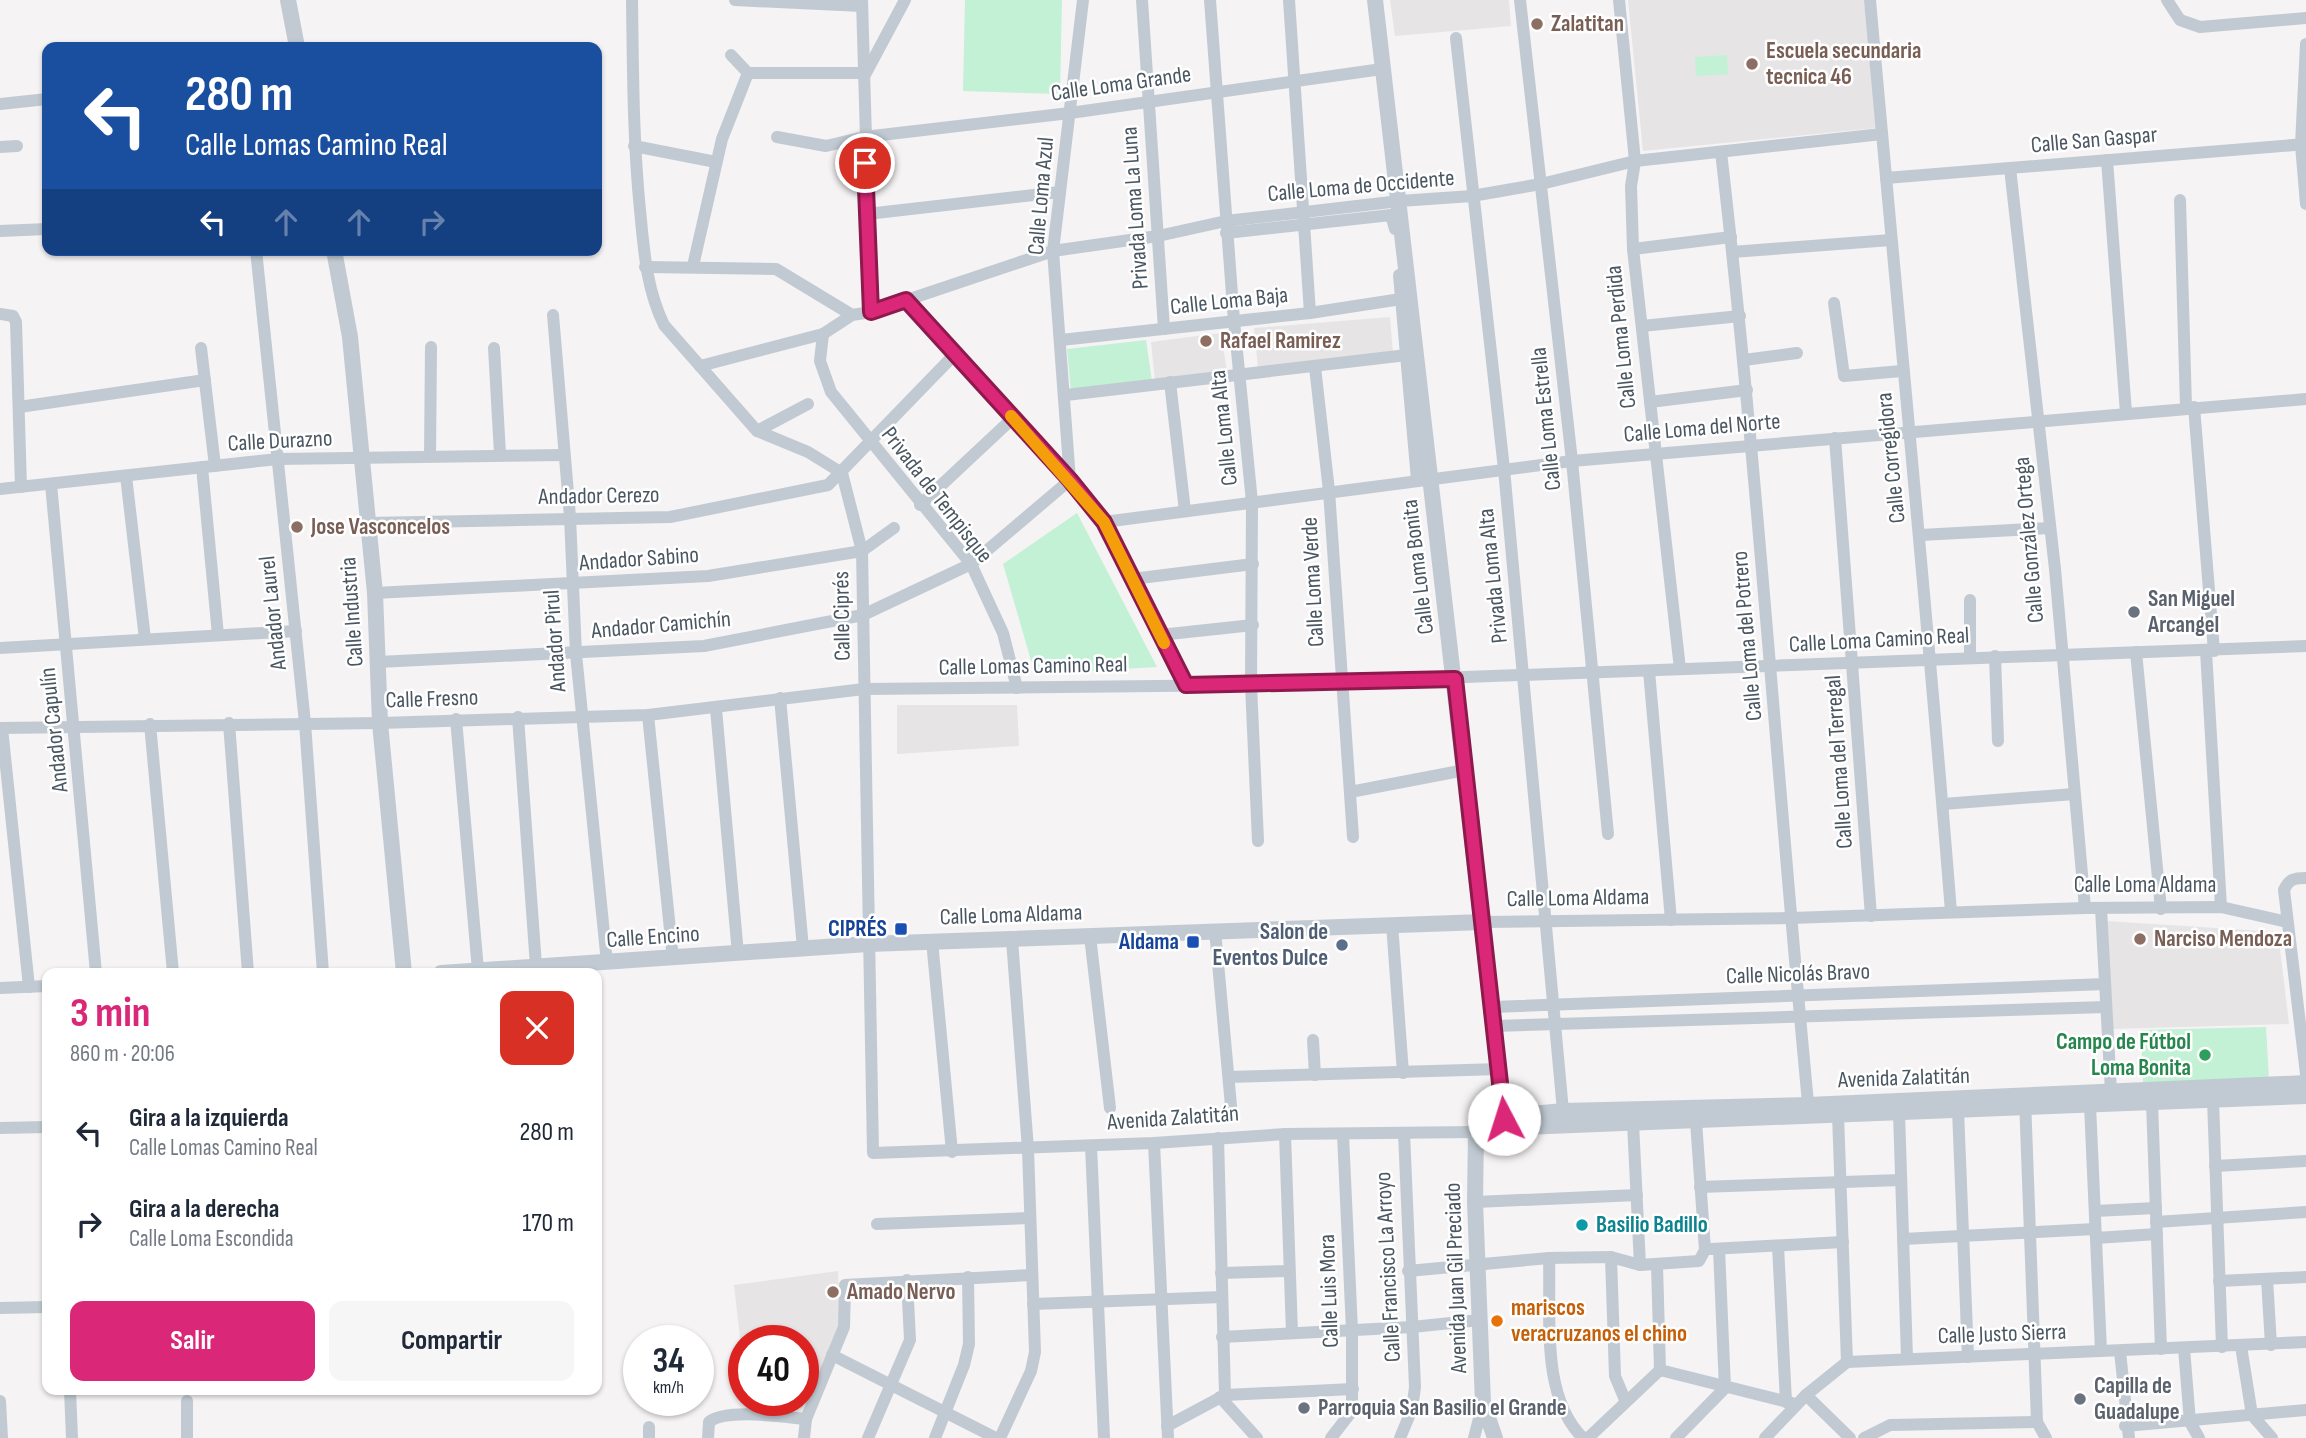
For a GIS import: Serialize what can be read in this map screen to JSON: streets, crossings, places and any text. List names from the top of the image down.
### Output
{
  "streets": {
    "street": [
      "Calle Loma Grande",
      "Calle San Gaspar",
      "Calle Loma de Occidente",
      "Calle Loma Azul",
      "Privada Loma La Luna",
      "Calle Loma Baja",
      "Calle Loma Perdida",
      "Calle Loma Estrella",
      "Calle Loma Alta",
      "Calle Loma del Norte",
      "Calle Durazno",
      "Calle Corregidora",
      "Privada de Tempisque",
      "Andador Cerezo",
      "Calle González Ortega",
      "Andador Sabino",
      "Calle Loma Bonita",
      "Privada Loma Alta",
      "Calle Loma Verde",
      "Calle Industria",
      "Andador Laurel",
      "Calle Ciprés",
      "Andador Camichín",
      "Calle Loma del Potrero",
      "Calle Loma Camino Real",
      "Andador Pirul",
      "Calle Lomas Camino Real",
      "Calle Fresno",
      "Andador Capulín",
      "Calle Loma del Terregal",
      "Calle Loma Aldama",
      "Calle Encino",
      "Calle Nicolás Bravo",
      "Avenida Zalatitán",
      "Calle Francisco La Arroyo",
      "Avenida Juan Gil Preciado",
      "Calle Luis Mora",
      "Calle Justo Sierra"
    ]
  },
  "crossings": [
    ["Calle Loma Grande", "Calle Loma Azul"],
    ["Calle Loma Grande", "Privada Loma La Luna"],
    ["Calle Loma Grande", "Calle Loma Alta"],
    ["Calle Loma Grande", "Calle Loma Bonita"],
    ["Calle San Gaspar", "Calle Corregidora"],
    ["Calle San Gaspar", "Calle González Ortega"],
    ["Calle Loma de Occidente", "Calle Loma Azul"],
    ["Calle Loma de Occidente", "Privada Loma La Luna"],
    ["Calle Loma de Occidente", "Calle Loma Perdida"],
    ["Calle Loma de Occidente", "Calle Loma Estrella"],
    ["Calle Loma de Occidente", "Calle Loma Alta"],
    ["Calle Loma de Occidente", "Calle Corregidora"],
    ["Calle Loma de Occidente", "Privada de Tempisque"],
    ["Calle Loma de Occidente", "Calle Loma Bonita"],
    ["Calle Loma de Occidente", "Privada Loma Alta"],
    ["Calle Loma de Occidente", "Calle Loma del Potrero"],
    ["Calle Loma Azul", "Calle Loma Baja"],
    ["Calle Loma Azul", "Andador Camichín"],
    ["Privada Loma La Luna", "Calle Loma Baja"],
    ["Calle Loma Baja", "Calle Loma Alta"],
    ["Calle Loma Perdida", "Calle Loma del Norte"],
    ["Calle Loma Perdida", "Calle Loma Camino Real"],
    ["Calle Loma Estrella", "Calle Loma del Norte"],
    ["Calle Loma Estrella", "Calle Loma Camino Real"],
    ["Calle Loma Alta", "Calle Loma del Norte"],
    ["Calle Loma Alta", "Calle Lomas Camino Real"],
    ["Calle Loma del Norte", "Calle Corregidora"],
    ["Calle Loma del Norte", "Calle González Ortega"],
    ["Calle Loma del Norte", "Calle Loma Bonita"],
    ["Calle Loma del Norte", "Privada Loma Alta"],
    ["Calle Loma del Norte", "Calle Loma Verde"],
    ["Calle Loma del Norte", "Calle Loma del Potrero"],
    ["Calle Loma del Norte", "Calle Loma del Terregal"],
    ["Calle Durazno", "Calle Industria"],
    ["Calle Durazno", "Andador Laurel"],
    ["Calle Durazno", "Andador Pirul"],
    ["Calle Durazno", "Andador Capulín"],
    ["Calle Corregidora", "Calle Loma Camino Real"],
    ["Calle Corregidora", "Calle Loma Aldama"],
    ["Privada de Tempisque", "Andador Camichín"],
    ["Privada de Tempisque", "Calle Lomas Camino Real"],
    ["Andador Cerezo", "Calle Industria"],
    ["Andador Cerezo", "Calle Ciprés"],
    ["Andador Cerezo", "Andador Pirul"],
    ["Calle González Ortega", "Calle Loma Camino Real"],
    ["Calle González Ortega", "Calle Loma Aldama"],
    ["Andador Sabino", "Calle Industria"],
    ["Andador Sabino", "Calle Ciprés"],
    ["Andador Sabino", "Andador Pirul"],
    ["Calle Loma Bonita", "Calle Loma Camino Real"],
    ["Calle Loma Bonita", "Calle Lomas Camino Real"],
    ["Calle Loma Bonita", "Calle Loma Aldama"],
    ["Calle Loma Bonita", "Calle Nicolás Bravo"],
    ["Calle Loma Bonita", "Avenida Zalatitán"],
    ["Privada Loma Alta", "Calle Loma Camino Real"],
    ["Privada Loma Alta", "Calle Loma Aldama"],
    ["Privada Loma Alta", "Calle Nicolás Bravo"],
    ["Privada Loma Alta", "Avenida Zalatitán"],
    ["Calle Loma Verde", "Calle Lomas Camino Real"],
    ["Calle Industria", "Andador Camichín"],
    ["Calle Industria", "Calle Fresno"],
    ["Andador Laurel", "Calle Fresno"],
    ["Calle Ciprés", "Andador Camichín"],
    ["Calle Ciprés", "Calle Lomas Camino Real"],
    ["Calle Ciprés", "Calle Fresno"],
    ["Calle Ciprés", "Calle Loma Aldama"],
    ["Calle Ciprés", "Calle Encino"],
    ["Calle Ciprés", "Avenida Zalatitán"],
    ["Andador Camichín", "Andador Pirul"],
    ["Calle Loma del Potrero", "Calle Loma Camino Real"],
    ["Calle Loma del Potrero", "Calle Loma Aldama"],
    ["Calle Loma del Potrero", "Calle Nicolás Bravo"],
    ["Calle Loma del Potrero", "Avenida Zalatitán"],
    ["Calle Loma Camino Real", "Calle Lomas Camino Real"],
    ["Calle Loma Camino Real", "Calle Loma del Terregal"],
    ["Andador Pirul", "Calle Fresno"],
    ["Andador Pirul", "Calle Encino"],
    ["Calle Lomas Camino Real", "Calle Fresno"],
    ["Calle Fresno", "Andador Capulín"],
    ["Calle Loma del Terregal", "Calle Loma Aldama"],
    ["Calle Loma Aldama", "Calle Encino"],
    ["Avenida Zalatitán", "Calle Francisco La Arroyo"],
    ["Avenida Zalatitán", "Avenida Juan Gil Preciado"],
    ["Avenida Zalatitán", "Calle Luis Mora"]
  ],
  "places": {
    "other": [
      "Zalatitan",
      "Escuela secundaria tecnica 46",
      "Rafael Ramirez",
      "Jose Vasconcelos",
      "San Miguel Arcangel",
      "Narciso Mendoza",
      "Salon de Eventos Dulce",
      "Campo de Fútbol Loma Bonita",
      "Basilio Badillo",
      "Amado Nervo",
      "mariscos veracruzanos el chino",
      "Capilla de Guadalupe",
      "Parroquia San Basilio el Grande"
    ],
    "transit": ["CIPRÉS", "Aldama"]
  },
  "page": {
    "turn": ["280 m", "Calle Lomas Camino Real"],
    "heading": ["3 min", "860 m · 20:06"],
    "list": [
      {
        "name": "Gira a la izquierda",
        "note": "Calle Lomas Camino Real",
        "value": "280 m"
      },
      {
        "name": "Gira a la derecha",
        "note": "Calle Loma Escondida",
        "value": "170 m"
      }
    ],
    "buttons": ["Salir", "Compartir"],
    "speed": "34 km/h",
    "limit": "40"
  }
}
